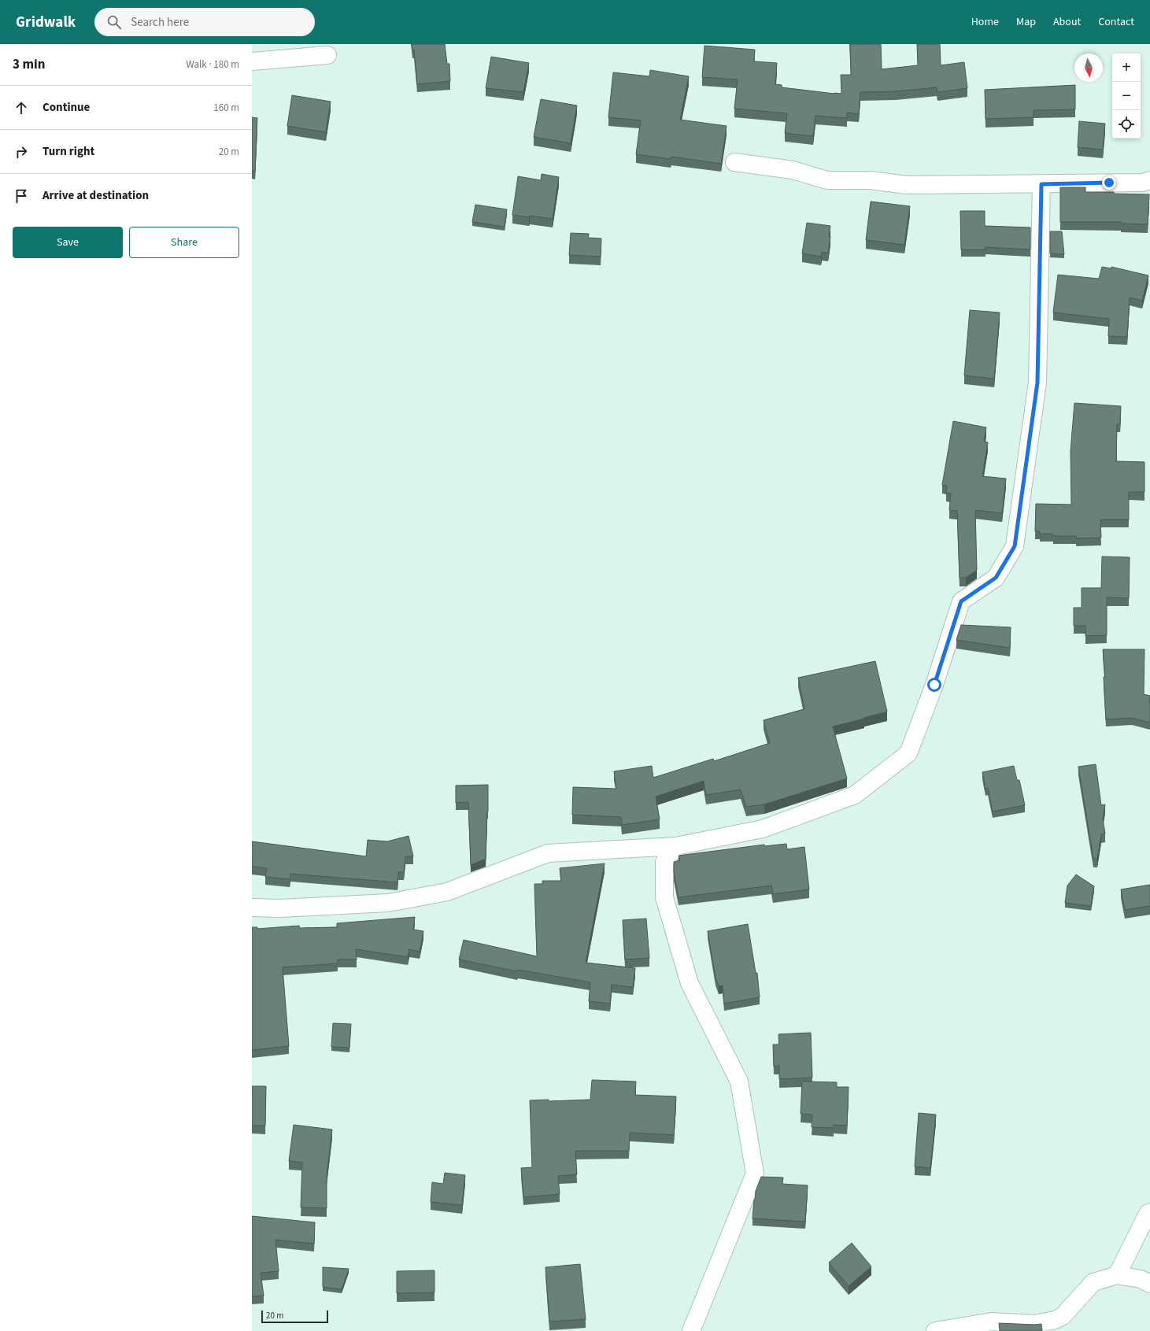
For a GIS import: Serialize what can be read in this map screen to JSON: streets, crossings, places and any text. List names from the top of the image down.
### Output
{
  "scale_bar": "20 m",
  "north": "bottom",
  "page": {
    "header": "Gridwalk",
    "search": "Search here",
    "nav": [
      "Home",
      "Map",
      "About",
      "Contact"
    ],
    "heading": ["3 min", "Walk · 180 m"],
    "map_buttons": ["+", "−"],
    "list": [
      ["Continue", "160 m"],
      ["Turn right", "20 m"],
      "Arrive at destination"
    ],
    "buttons": ["Save", "Share"],
    "scale": "20 m"
  }
}
